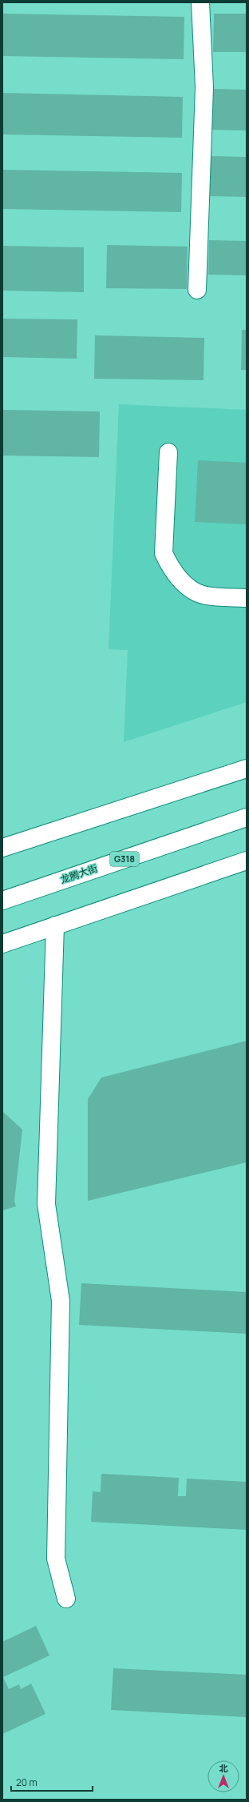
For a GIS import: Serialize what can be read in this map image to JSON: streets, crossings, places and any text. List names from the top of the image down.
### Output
{
  "streets": {
    "main road": ["G318", "龙腾大街"]
  },
  "scale_bar": "20 m",
  "north": "top"
}
